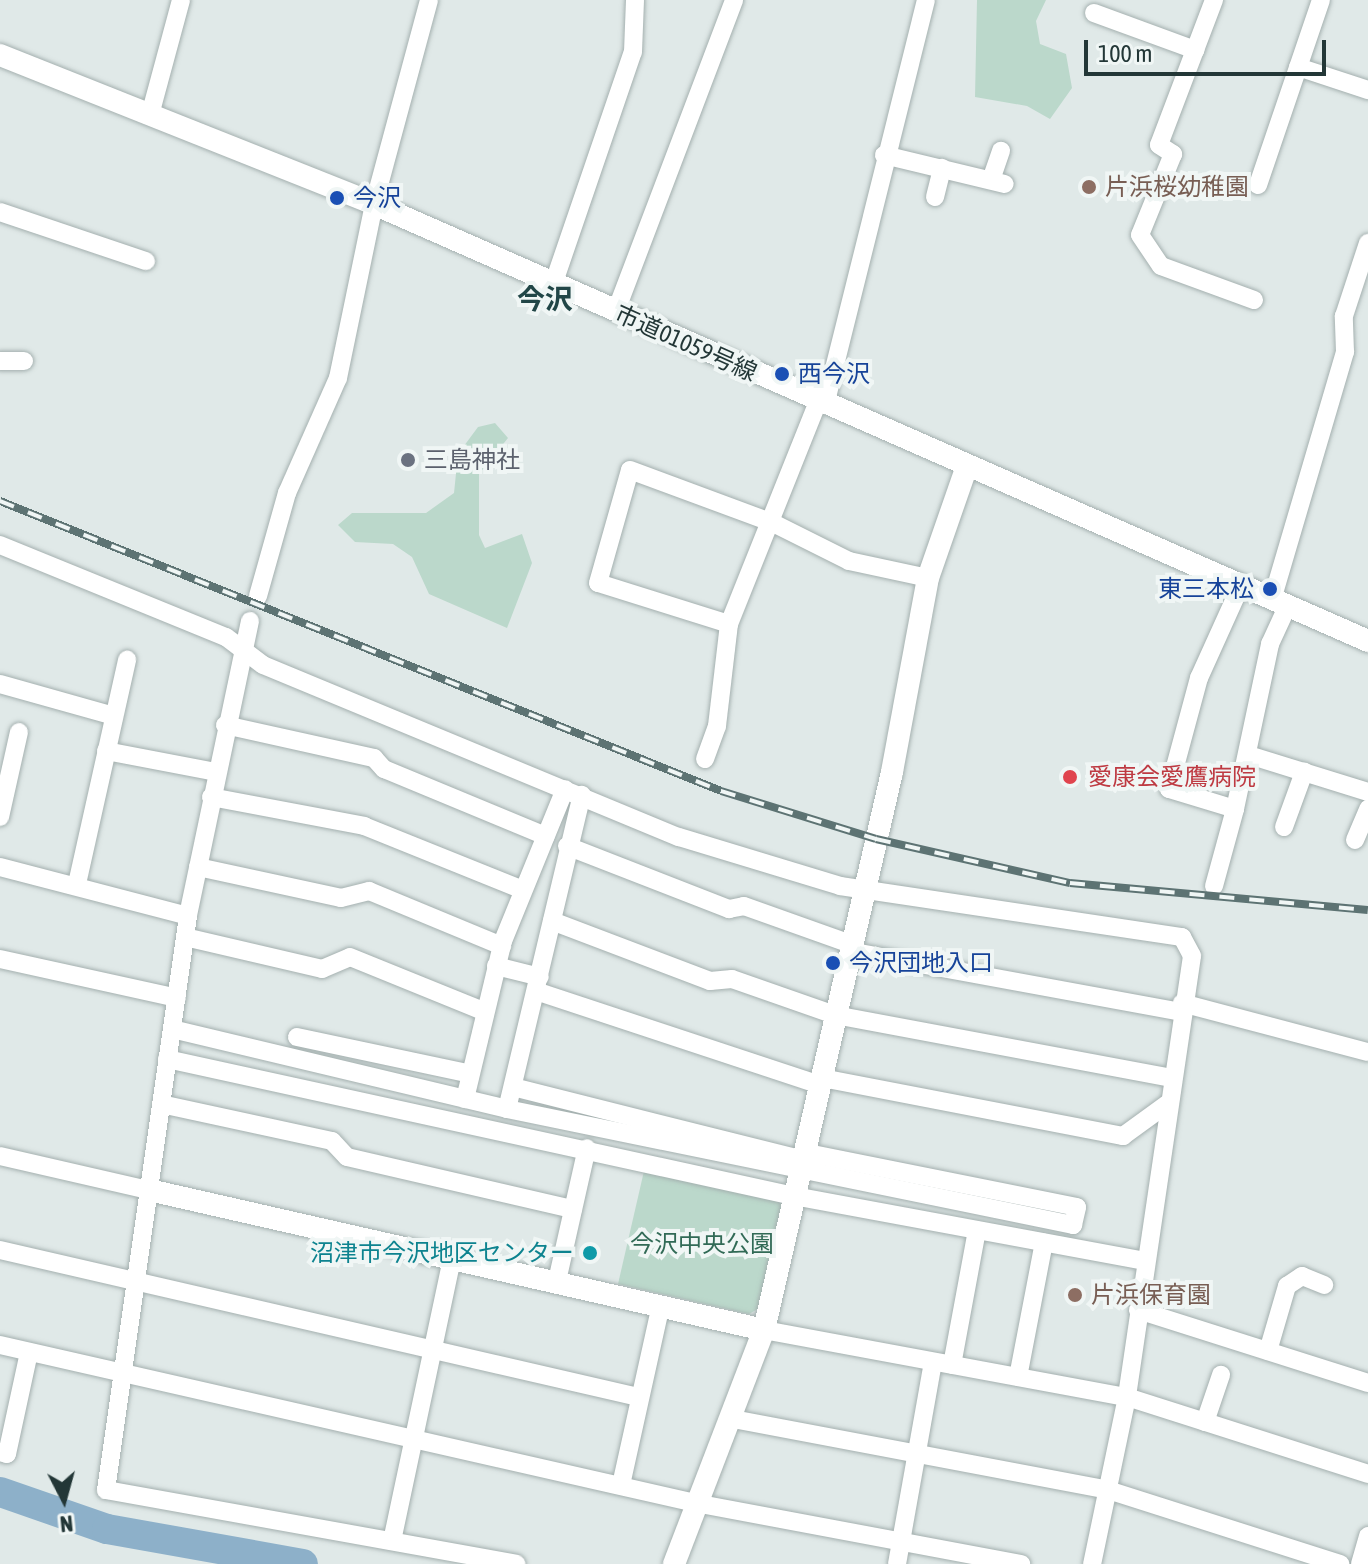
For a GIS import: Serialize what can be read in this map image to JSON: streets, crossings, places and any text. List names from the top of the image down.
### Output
{
  "streets": {
    "street": ["市道01059号線"]
  },
  "districts": ["今沢"],
  "parks": ["今沢中央公園"],
  "places": [
    "片浜桜幼稚園",
    "今沢",
    "西今沢",
    "三島神社",
    "東三本松",
    "愛康会愛鷹病院",
    "今沢団地入口",
    "沼津市今沢地区センター",
    "片浜保育園"
  ],
  "scale_bar": "100 m",
  "north": "bottom"
}
